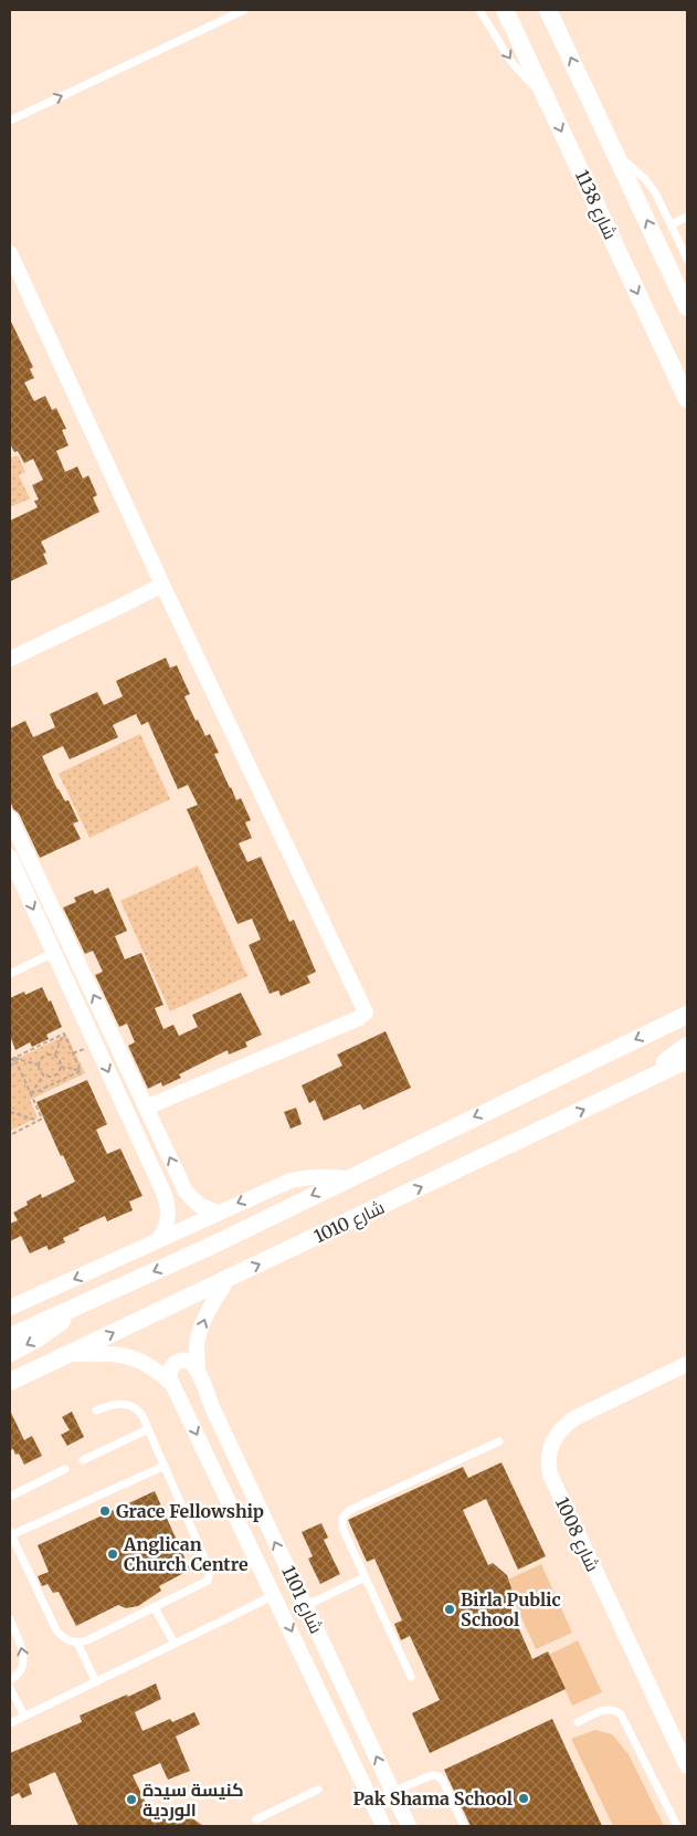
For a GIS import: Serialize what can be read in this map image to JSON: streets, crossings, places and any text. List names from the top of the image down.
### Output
{
  "streets": {
    "street": [
      "شارع 1138",
      "شارع 1010",
      "شارع 1008",
      "شارع 1101"
    ]
  },
  "crossings": [
    ["شارع 1010", "شارع 1101"]
  ],
  "places": [
    "Grace Fellowship",
    "Anglican Church Centre",
    "Birla Public School",
    "Pak Shama School",
    "كنيسة سيدة الوردية"
  ]
}
